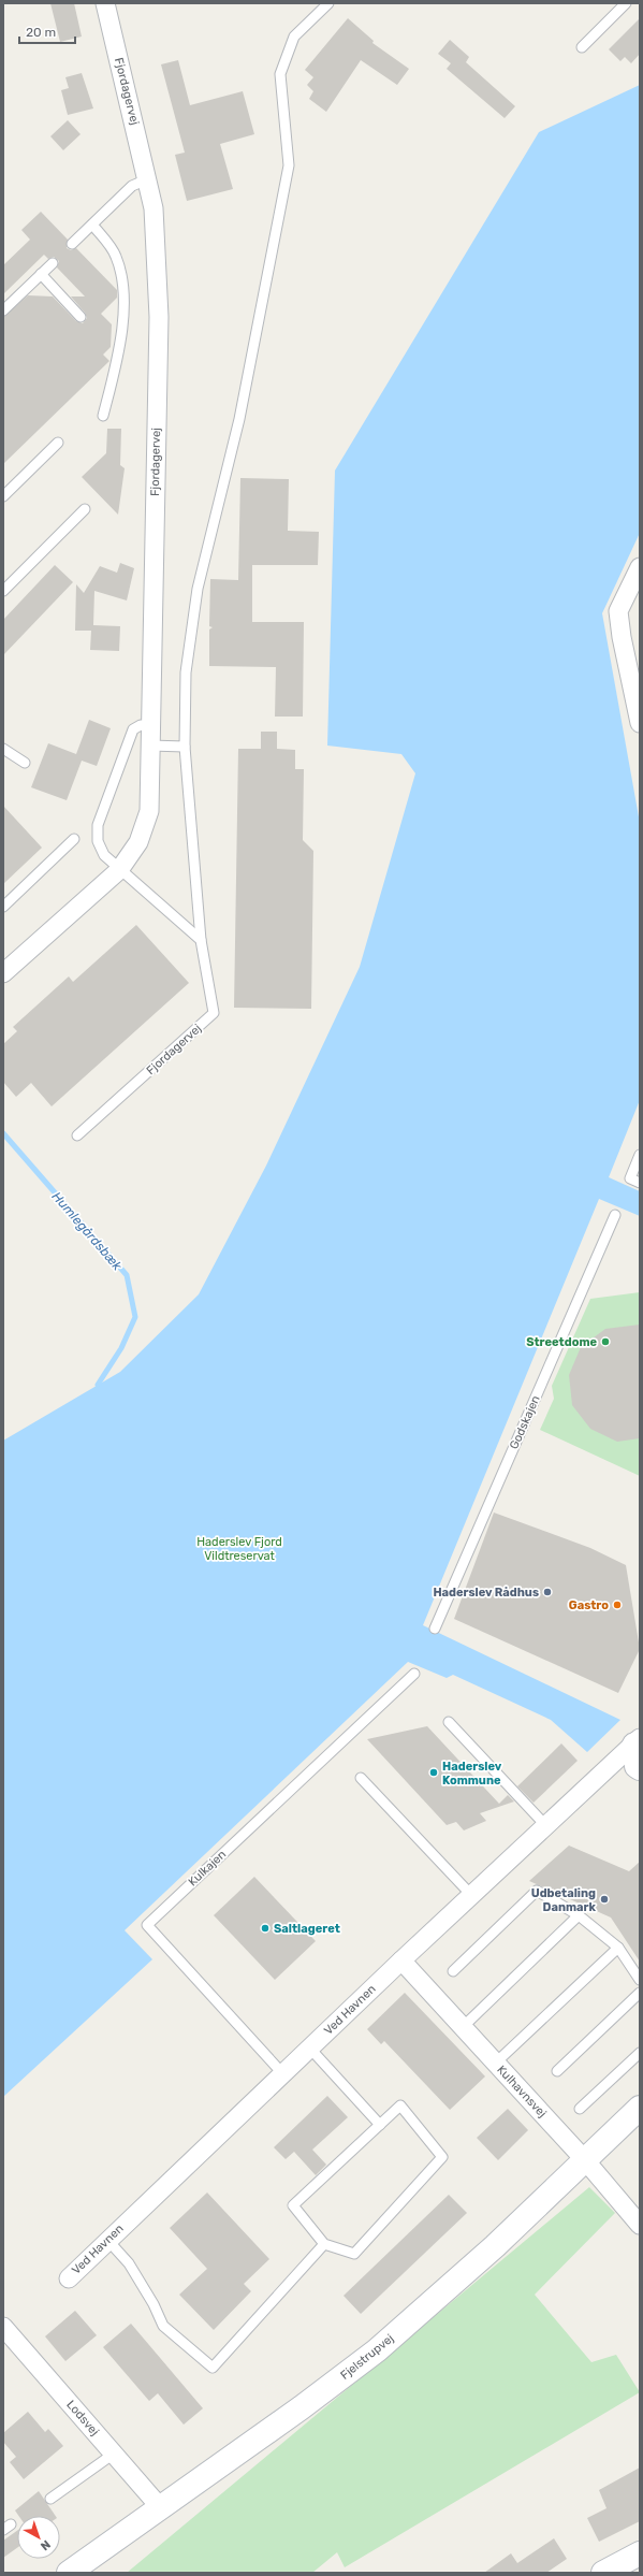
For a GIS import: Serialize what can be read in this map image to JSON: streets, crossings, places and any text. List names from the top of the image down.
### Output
{
  "streets": {
    "street": [
      "Fjordagervej",
      "Ved Havnen",
      "Kulhavnsvej",
      "Fjelstrupvej",
      "Lodsvej"
    ],
    "lane": ["Godskajen", "Kulkajen"]
  },
  "crossings": [
    ["Kulkajen", "Ved Havnen"],
    ["Ved Havnen", "Kulhavnsvej"],
    ["Kulhavnsvej", "Fjelstrupvej"],
    ["Fjelstrupvej", "Lodsvej"]
  ],
  "water": ["Humlegårdsbæk"],
  "parks": ["Haderslev Fjord Vildtreservat"],
  "places": [
    "Streetdome",
    "Haderslev Rådhus",
    "Gastro",
    "Haderslev Kommune",
    "Udbetaling Danmark",
    "Saltlageret"
  ],
  "scale_bar": "20 m",
  "north": "bottom right"
}
